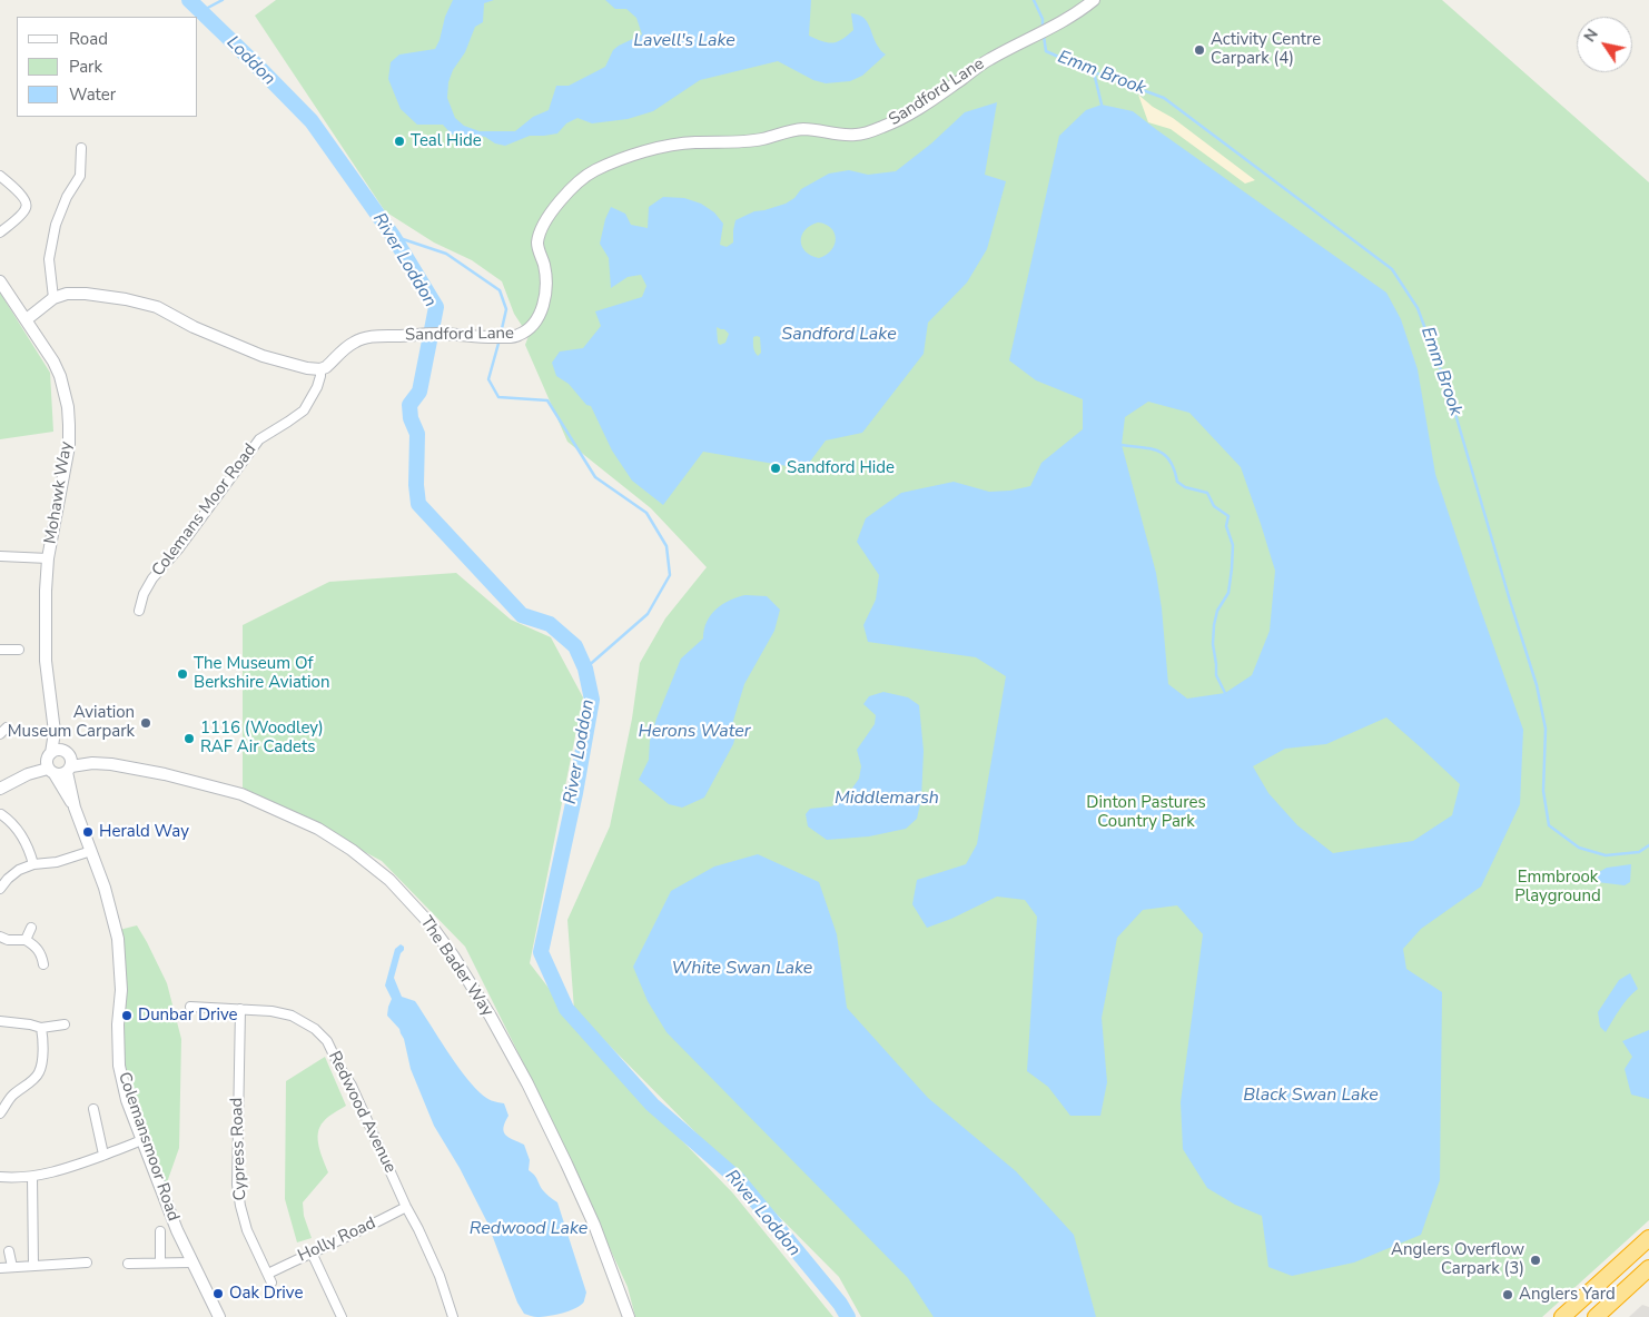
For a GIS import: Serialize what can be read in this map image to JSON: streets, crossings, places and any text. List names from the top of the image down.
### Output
{
  "streets": {
    "street": [
      "Sandford Lane",
      "Mohawk Way",
      "Colemans Moor Road",
      "The Bader Way",
      "Redwood Avenue",
      "Colemansmoor Road",
      "Cypress Road",
      "Holly Road"
    ]
  },
  "crossings": [
    ["Sandford Lane", "Colemans Moor Road"],
    ["Mohawk Way", "The Bader Way"],
    ["Mohawk Way", "Colemansmoor Road"],
    ["The Bader Way", "Colemansmoor Road"],
    ["Redwood Avenue", "Cypress Road"],
    ["Redwood Avenue", "Holly Road"],
    ["Cypress Road", "Holly Road"]
  ],
  "water": [
    "Lavell's Lake",
    "Loddon",
    "Emm Brook",
    "River Loddon",
    "Sandford Lake",
    "Herons Water",
    "Middlemarsh",
    "White Swan Lake",
    "Black Swan Lake",
    "Redwood Lake"
  ],
  "parks": ["Dinton Pastures Country Park", "Emmbrook Playground"],
  "places": [
    "Activity Centre Carpark (4)",
    "Teal Hide",
    "Sandford Hide",
    "The Museum Of Berkshire Aviation",
    "Aviation Museum Carpark",
    "1116 (Woodley) RAF Air Cadets",
    "Herald Way",
    "Dunbar Drive",
    "Anglers Overflow Carpark (3)",
    "Oak Drive",
    "Anglers Yard"
  ],
  "legend": ["Road", "Park", "Water"],
  "north": "top left"
}
